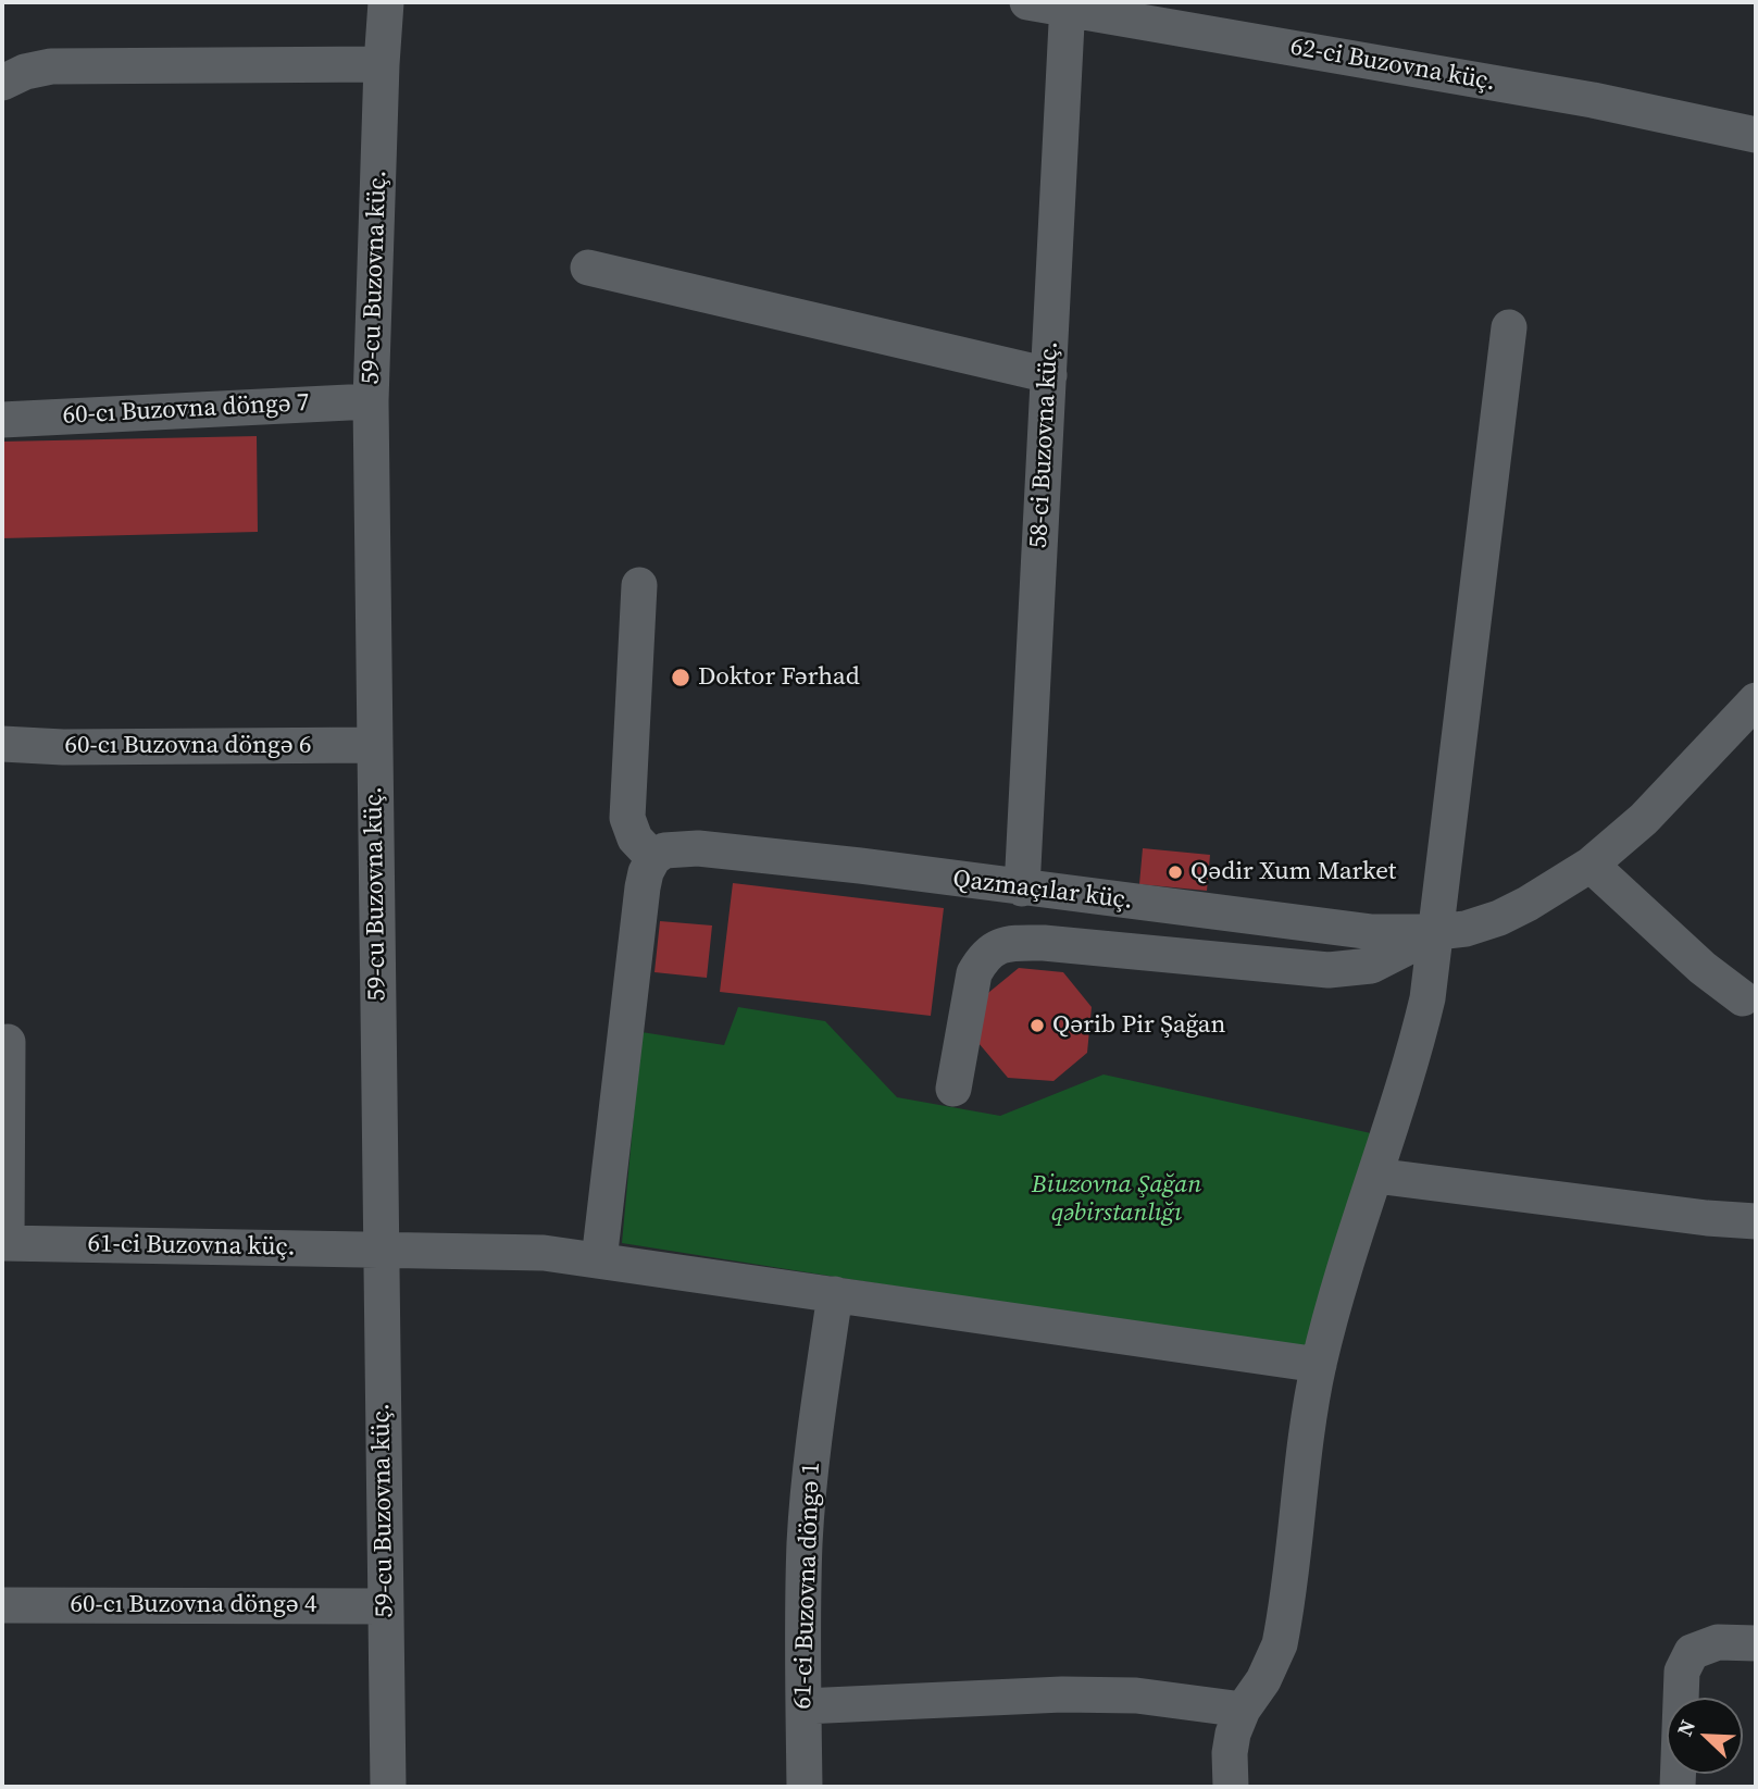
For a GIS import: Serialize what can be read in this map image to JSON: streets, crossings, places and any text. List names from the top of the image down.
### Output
{
  "streets": {
    "street": [
      "62-ci Buzovna küç.",
      "59-cu Buzovna küç.",
      "60-cı Buzovna döngə 7",
      "58-ci Buzovna küç.",
      "60-cı Buzovna döngə 6",
      "Qazmaçılar küç.",
      "61-ci Buzovna küç.",
      "61-ci Buzovna döngə 1",
      "60-cı Buzovna döngə 4"
    ]
  },
  "crossings": [
    ["62-ci Buzovna küç.", "58-ci Buzovna küç."],
    ["59-cu Buzovna küç.", "60-cı Buzovna döngə 7"],
    ["59-cu Buzovna küç.", "60-cı Buzovna döngə 6"],
    ["59-cu Buzovna küç.", "61-ci Buzovna küç."],
    ["59-cu Buzovna küç.", "60-cı Buzovna döngə 4"],
    ["58-ci Buzovna küç.", "Qazmaçılar küç."],
    ["61-ci Buzovna küç.", "61-ci Buzovna döngə 1"]
  ],
  "parks": ["Biuzovna Şağan qəbirstanlığı"],
  "places": ["Doktor Fərhad", "Qədir Xum Market", "Qərib Pir Şağan"],
  "north": "top left"
}
